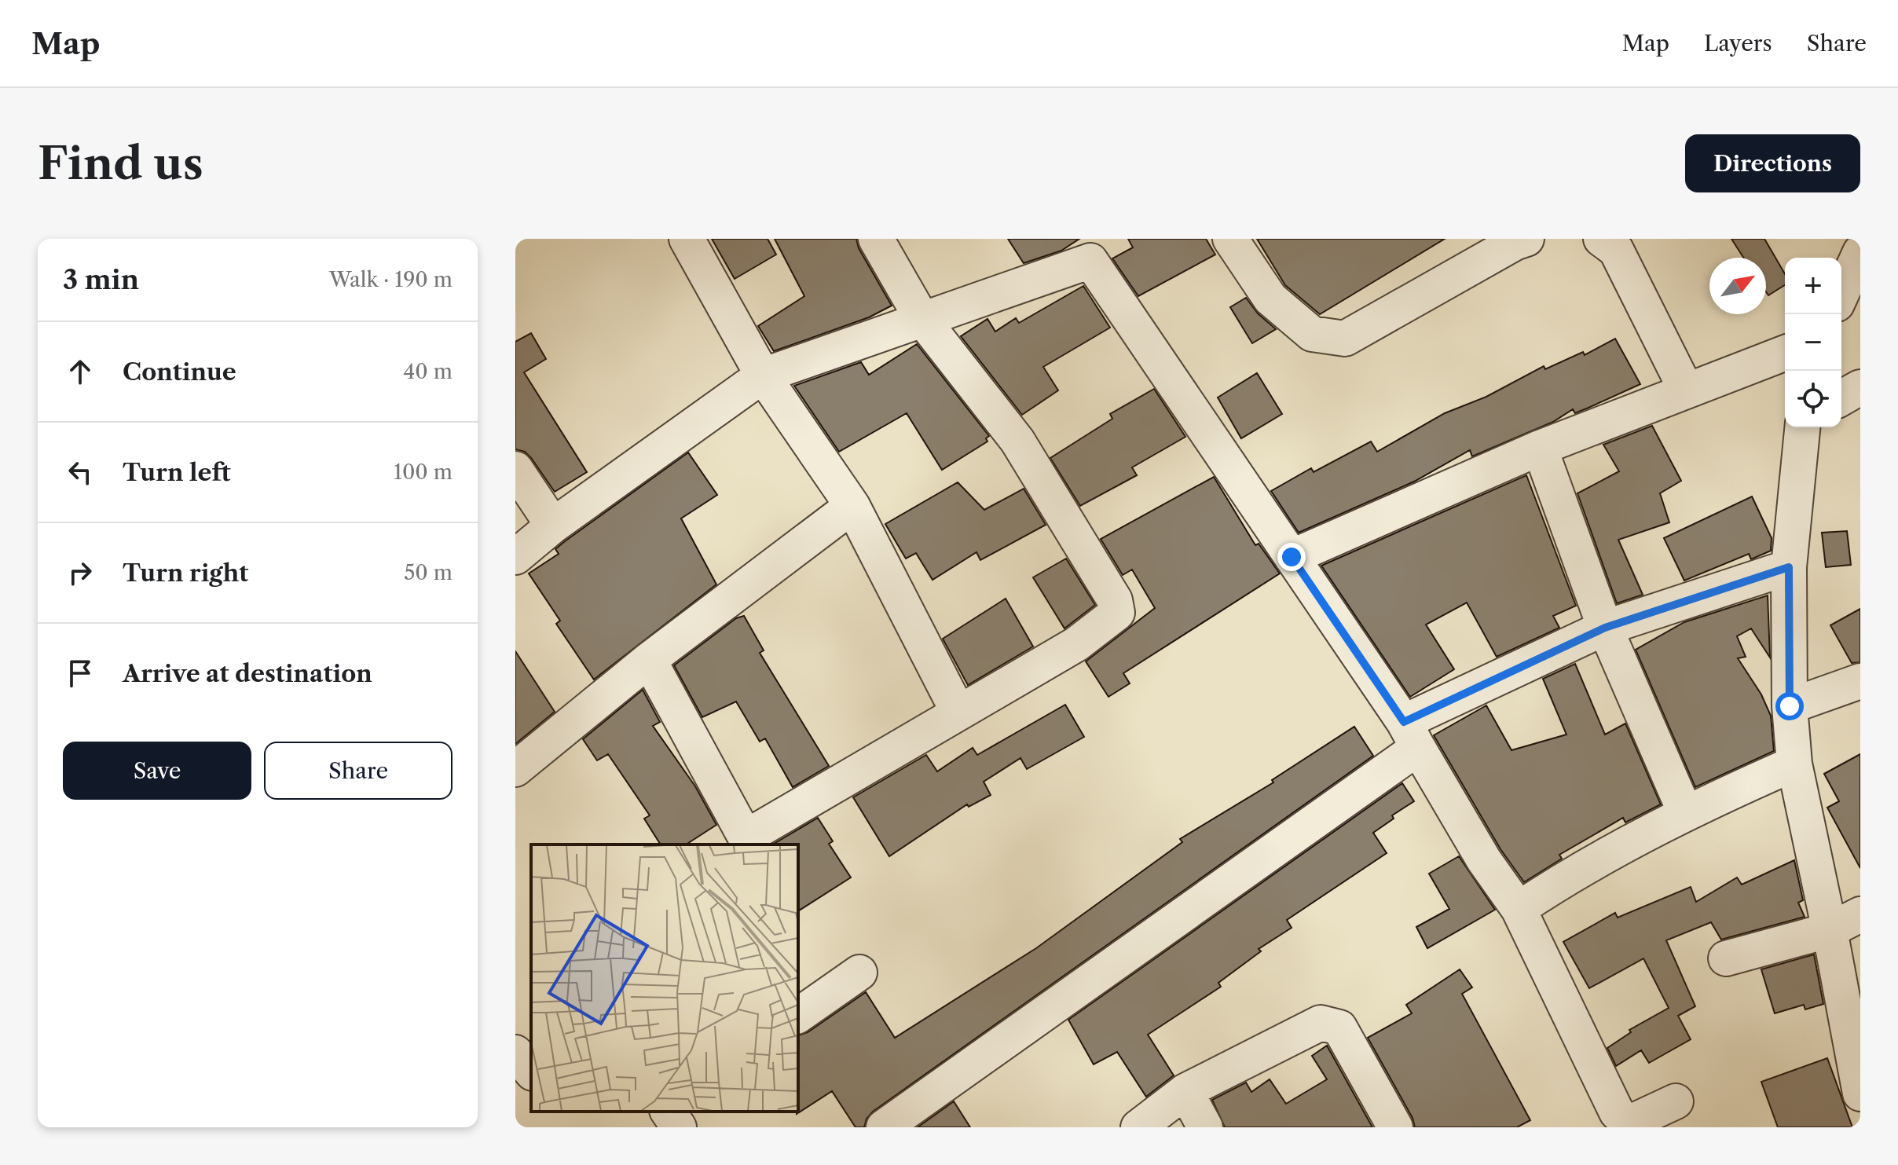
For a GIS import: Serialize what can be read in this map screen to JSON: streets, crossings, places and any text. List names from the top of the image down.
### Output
{
  "north": "top right",
  "page": {
    "header": "Map",
    "nav": ["Map", "Layers", "Share"],
    "buttons": [
      "Directions",
      ["Save", "Share"]
    ],
    "title": "Find us",
    "heading": ["3 min", "Walk · 190 m"],
    "map_buttons": ["+", "−"],
    "list": [
      ["Continue", "40 m"],
      ["Turn left", "100 m"],
      ["Turn right", "50 m"],
      "Arrive at destination"
    ]
  }
}
